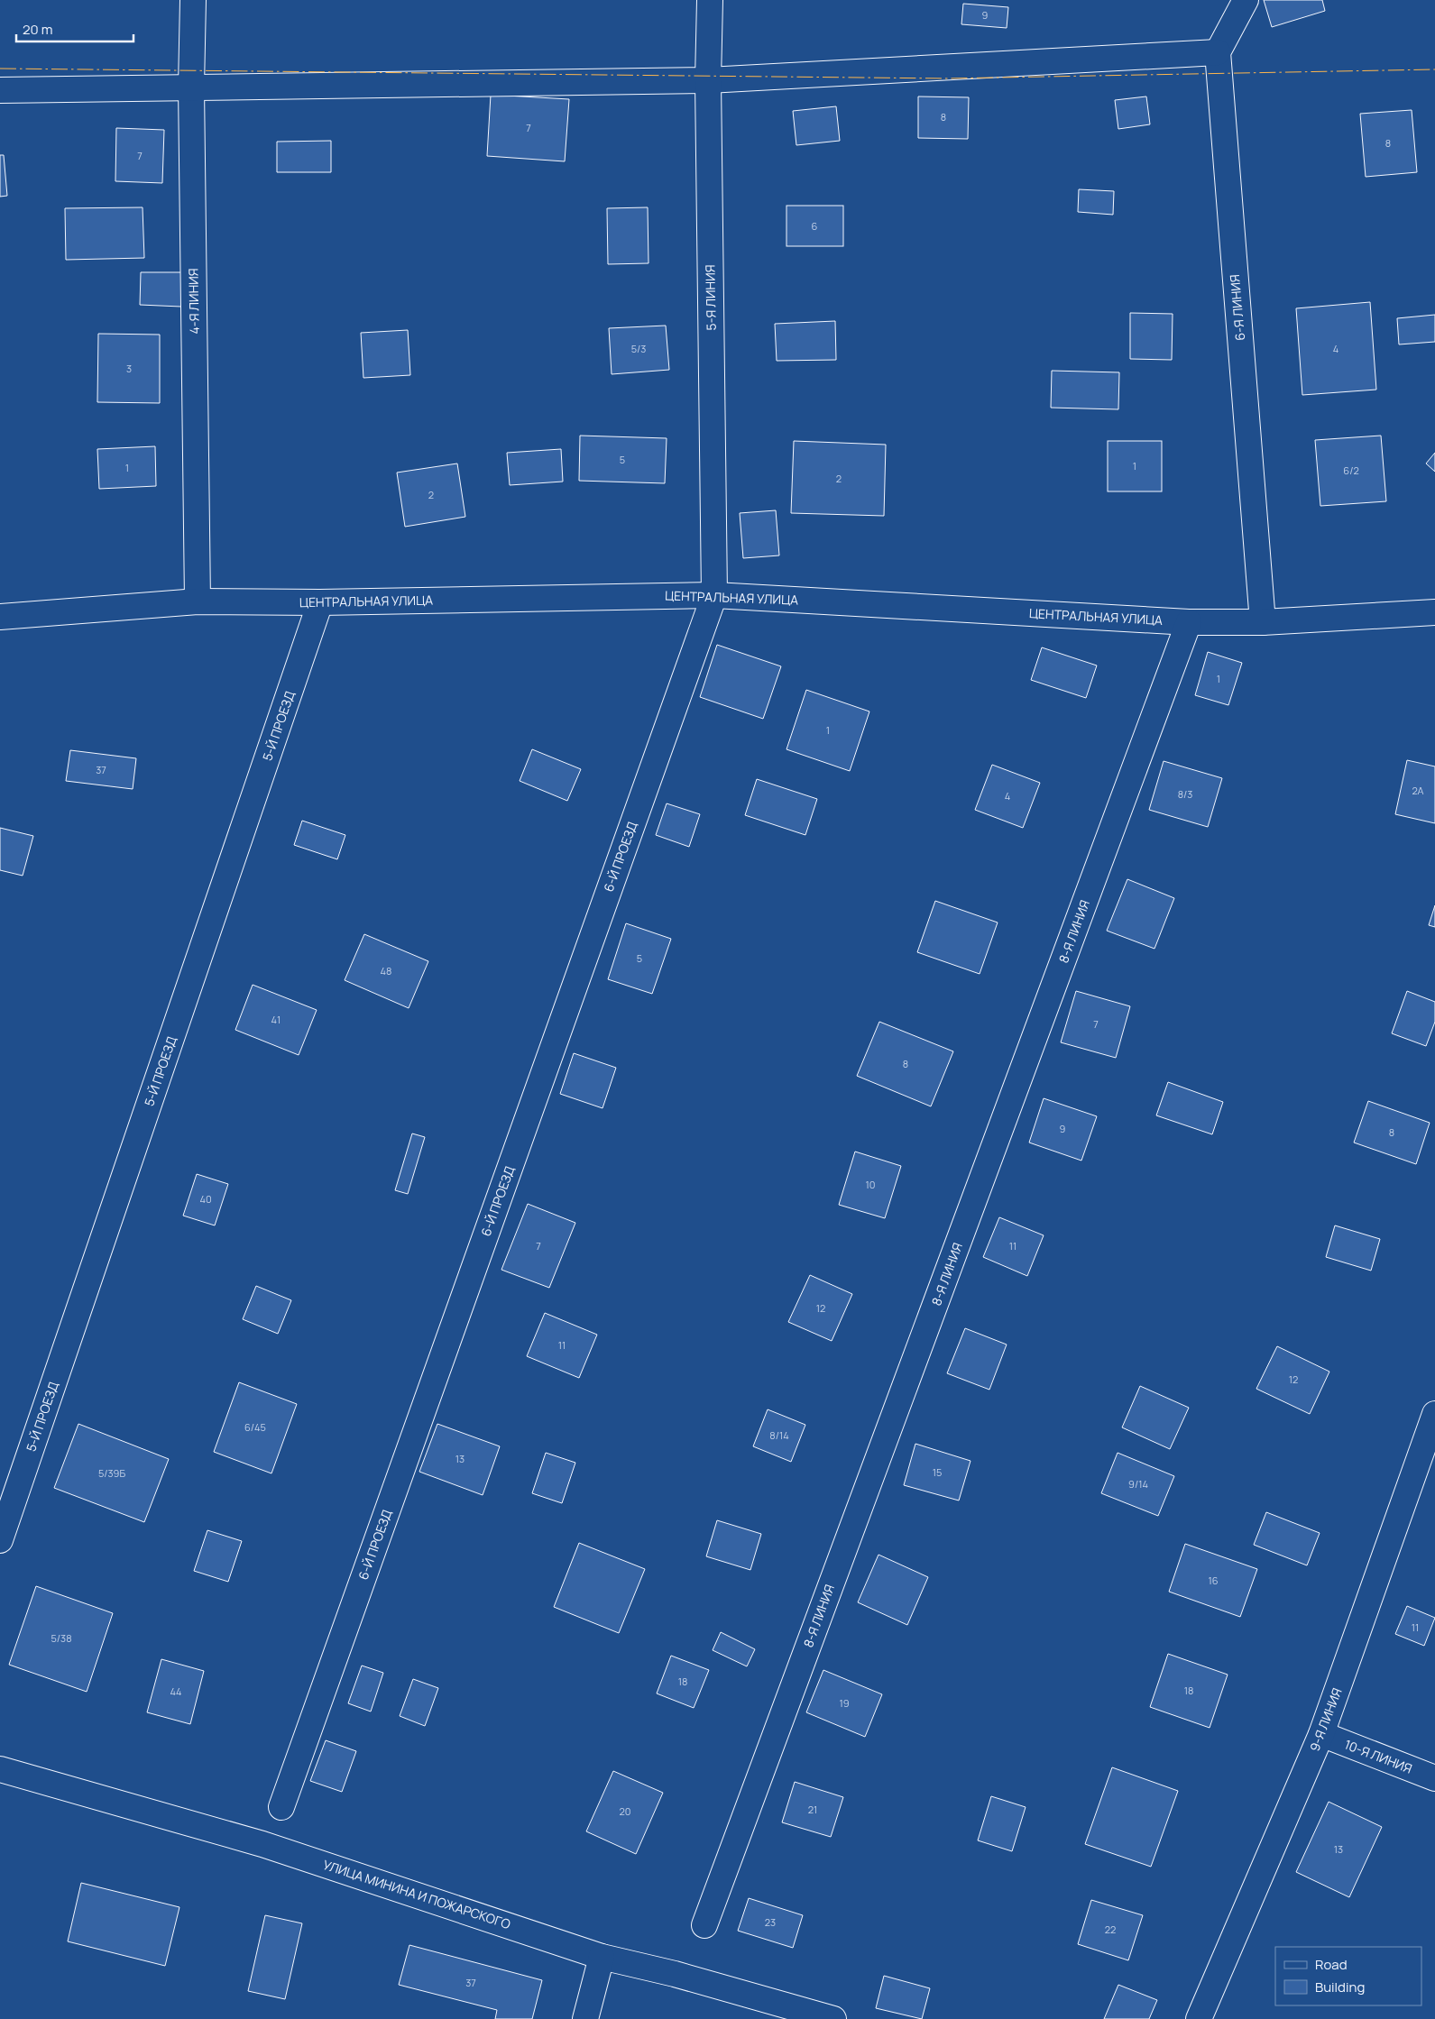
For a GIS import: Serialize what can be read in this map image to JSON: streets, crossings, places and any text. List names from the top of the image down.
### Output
{
  "streets": {
    "street": [
      "5-Я ЛИНИЯ",
      "4-Я ЛИНИЯ",
      "6-Я ЛИНИЯ",
      "ЦЕНТРАЛЬНАЯ УЛИЦА",
      "5-Й ПРОЕЗД",
      "6-Й ПРОЕЗД",
      "8-Я ЛИНИЯ",
      "9-Я ЛИНИЯ",
      "10-Я ЛИНИЯ",
      "УЛИЦА МИНИНА И ПОЖАРСКОГО"
    ]
  },
  "crossings": [
    ["5-Я ЛИНИЯ", "ЦЕНТРАЛЬНАЯ УЛИЦА"],
    ["5-Я ЛИНИЯ", "6-Й ПРОЕЗД"],
    ["4-Я ЛИНИЯ", "ЦЕНТРАЛЬНАЯ УЛИЦА"],
    ["6-Я ЛИНИЯ", "ЦЕНТРАЛЬНАЯ УЛИЦА"],
    ["ЦЕНТРАЛЬНАЯ УЛИЦА", "5-Й ПРОЕЗД"],
    ["ЦЕНТРАЛЬНАЯ УЛИЦА", "6-Й ПРОЕЗД"],
    ["ЦЕНТРАЛЬНАЯ УЛИЦА", "8-Я ЛИНИЯ"],
    ["9-Я ЛИНИЯ", "10-Я ЛИНИЯ"]
  ],
  "house_numbers": [
    "9",
    "8",
    "7",
    "8",
    "7",
    "6",
    "5/3",
    "4",
    "3",
    "5",
    "1",
    "1",
    "6/2",
    "2",
    "2",
    "1",
    "1",
    "37",
    "2А",
    "8/3",
    "4",
    "5",
    "48",
    "41",
    "7",
    "8",
    "9",
    "8",
    "10",
    "40",
    "7",
    "11",
    "12",
    "11",
    "12",
    "6/45",
    "8/14",
    "13",
    "15",
    "5/39Б",
    "9/14",
    "16",
    "11",
    "5/38",
    "18",
    "18",
    "44",
    "19",
    "21",
    "20",
    "13",
    "23",
    "22",
    "37"
  ],
  "legend": ["Road", "Building"],
  "scale_bar": "20 m"
}
